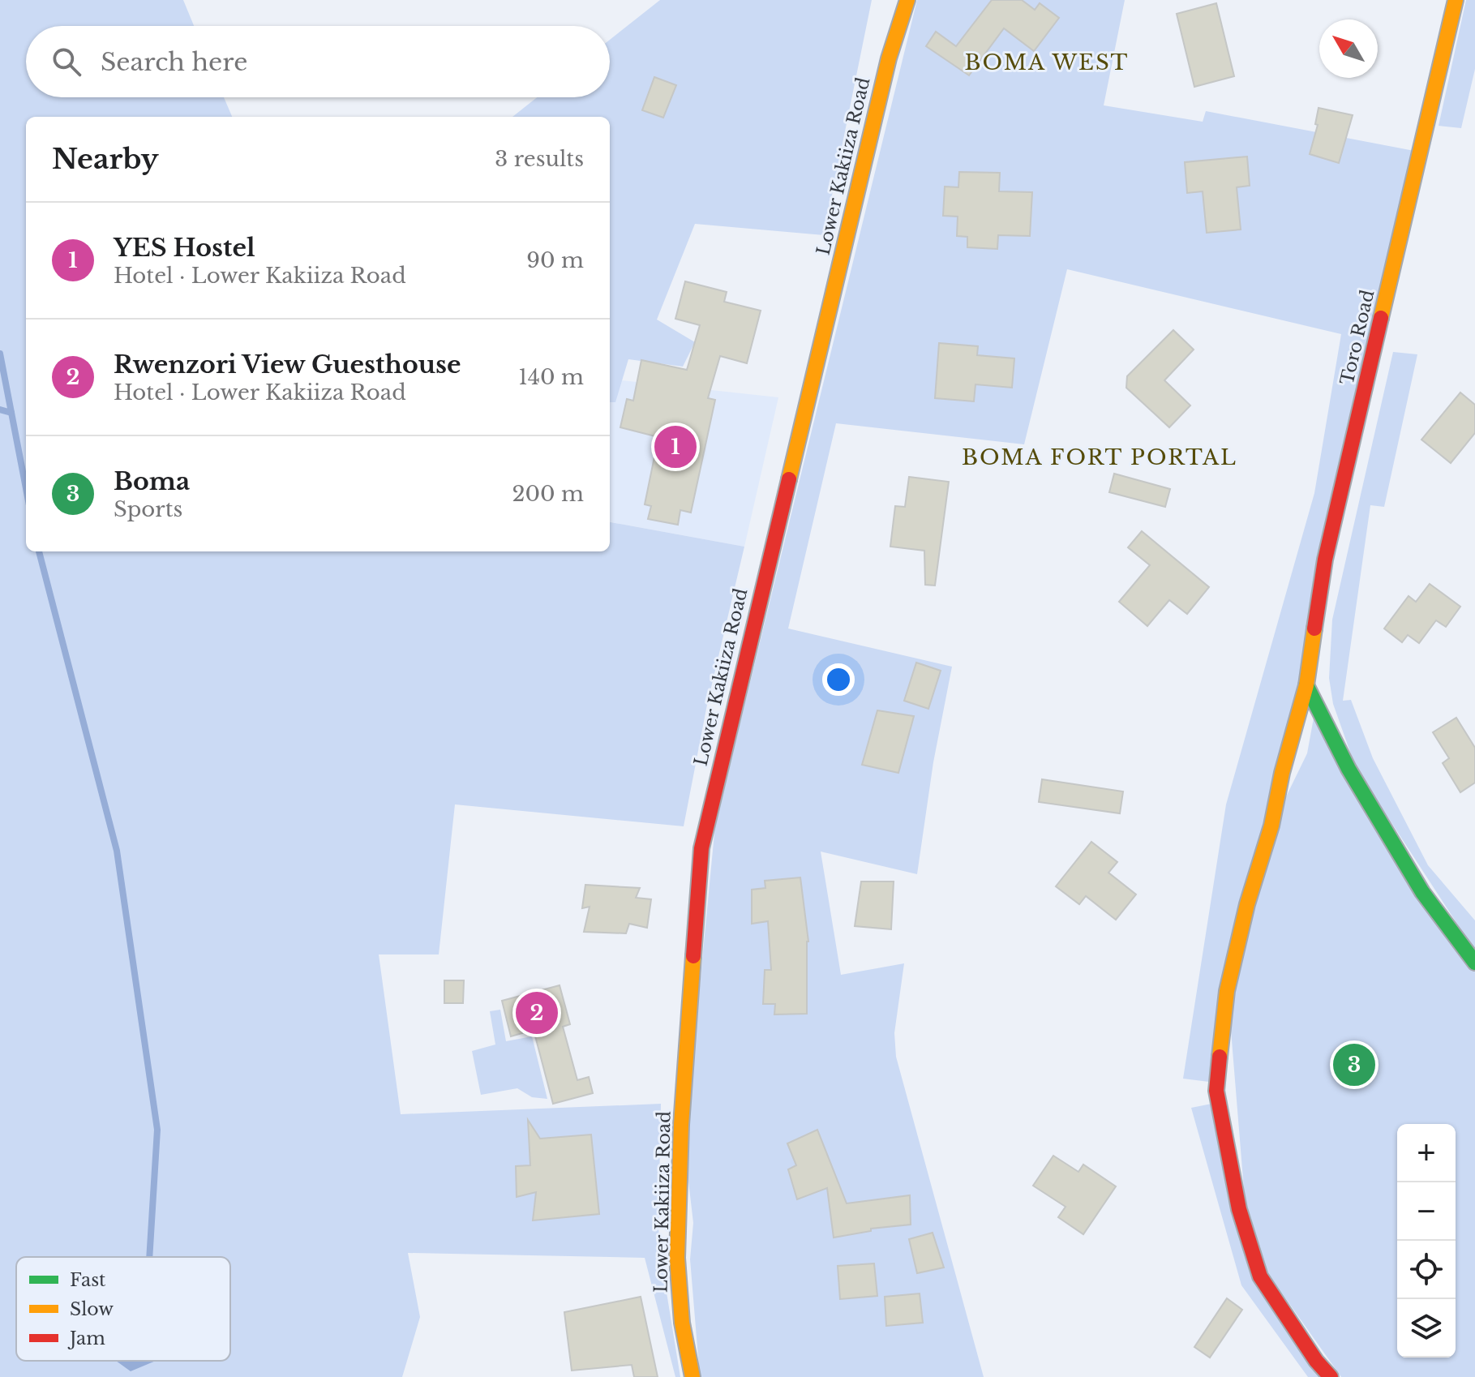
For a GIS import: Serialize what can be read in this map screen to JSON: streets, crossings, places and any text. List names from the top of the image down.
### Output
{
  "streets": {
    "main road": ["Lower Kakiiza Road", "Toro Road"]
  },
  "districts": ["BOMA WEST", "BOMA FORT PORTAL"],
  "legend": ["Fast", "Slow", "Jam"],
  "north": "top left",
  "page": {
    "search": "Search here",
    "heading": ["Nearby", "3 results"],
    "list": [
      {
        "mark": "1",
        "name": "YES Hostel",
        "note": "Hotel · Lower Kakiiza Road",
        "value": "90 m"
      },
      {
        "mark": "2",
        "name": "Rwenzori View Guesthouse",
        "note": "Hotel · Lower Kakiiza Road",
        "value": "140 m"
      },
      {
        "mark": "3",
        "name": "Boma",
        "note": "Sports",
        "value": "200 m"
      }
    ],
    "pins": ["1", "2", "3"],
    "map_buttons": ["+", "−"]
  }
}
